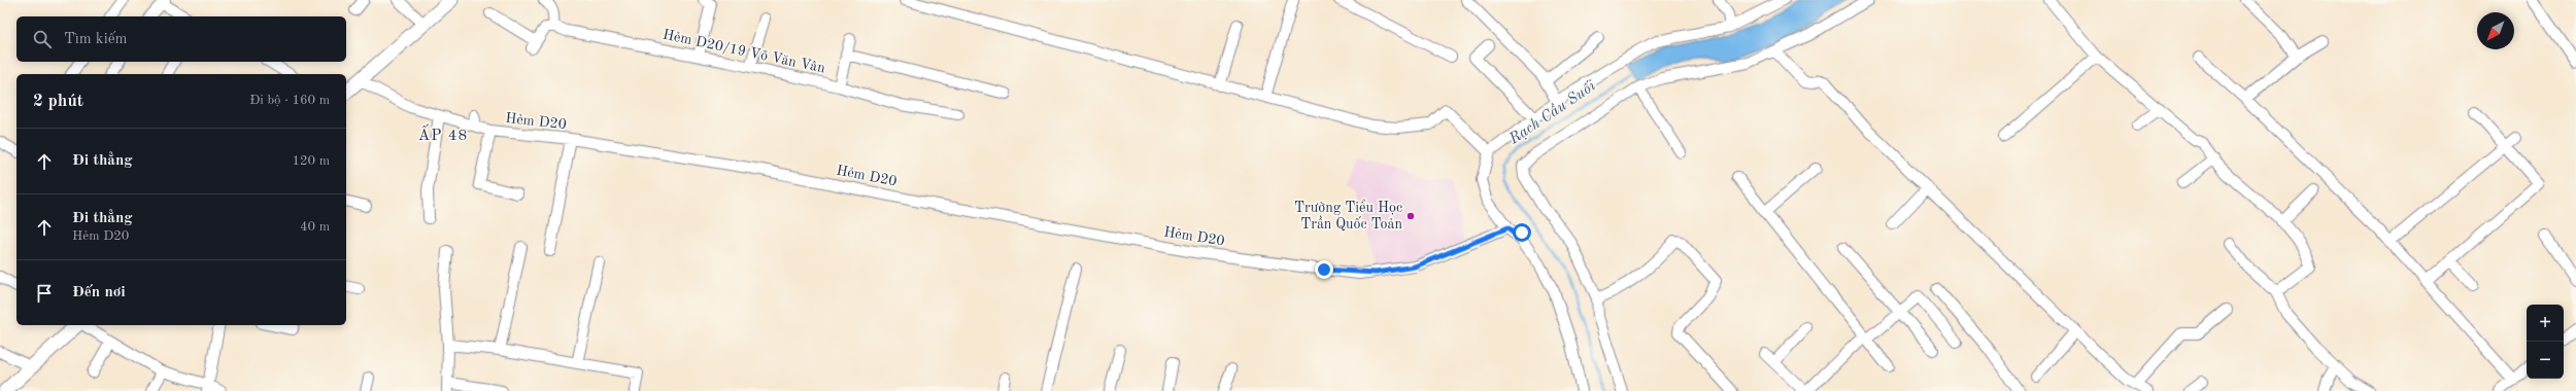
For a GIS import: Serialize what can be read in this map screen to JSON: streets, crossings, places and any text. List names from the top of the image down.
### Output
{
  "streets": {
    "street": ["Hẻm D20/19 Võ Văn Vân", "Hẻm D20"]
  },
  "districts": ["ẤP 48"],
  "water": ["Rạch Cầu Suối"],
  "places": ["Trường Tiểu Học Trần Quốc Toản"],
  "north": "bottom left",
  "page": {
    "search": "Tìm kiếm",
    "heading": ["2 phút", "Đi bộ · 160 m"],
    "list": [
      ["Đi thẳng", "120 m"],
      ["Đi thẳng", "Hẻm D20", "40 m"],
      "Đến nơi"
    ],
    "map_buttons": ["+", "−"]
  }
}
